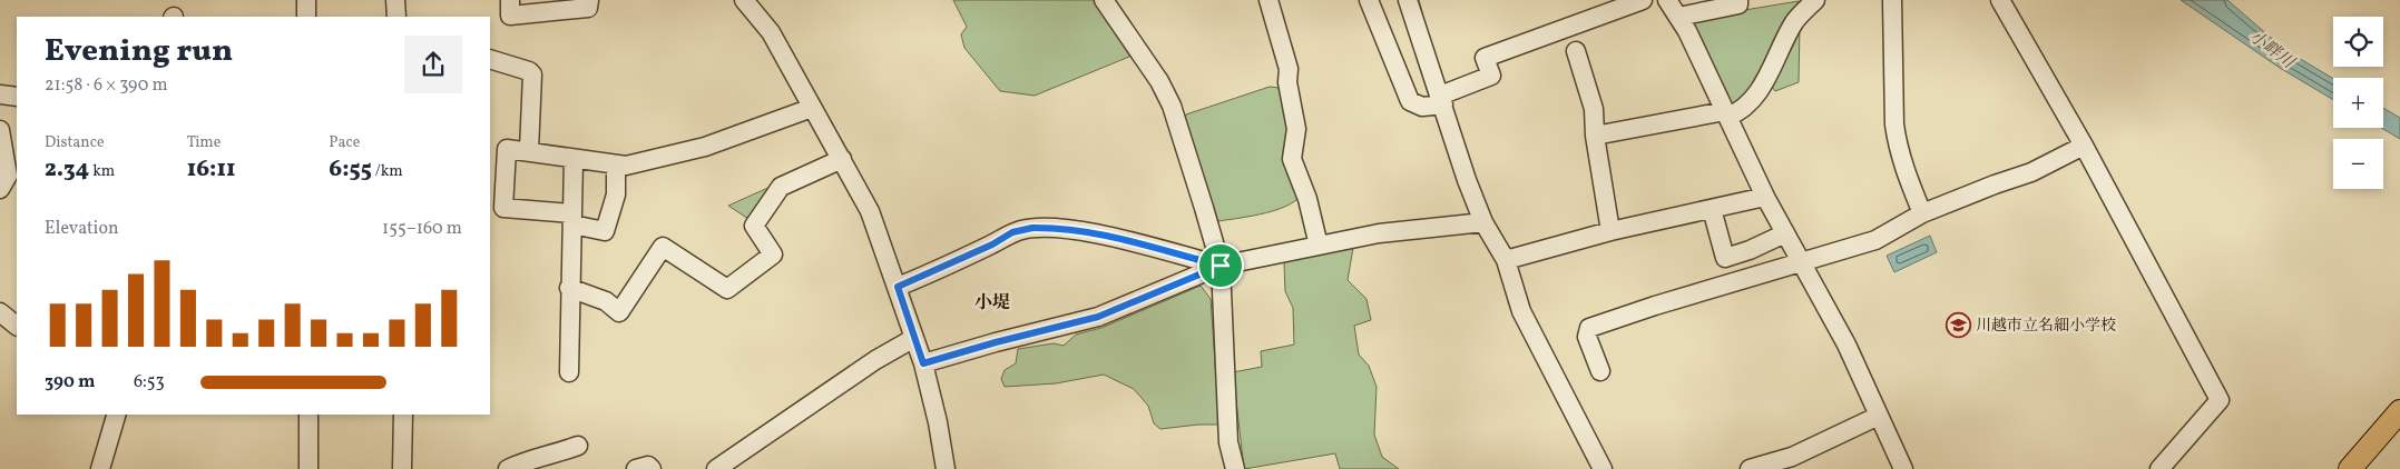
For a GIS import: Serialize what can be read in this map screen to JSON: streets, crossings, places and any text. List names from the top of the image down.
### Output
{
  "districts": ["小堤"],
  "water": ["小畔川"],
  "places": {
    "school or university": ["川越市立名細小学校"]
  },
  "page": {
    "map_buttons": ["+", "−"],
    "heading": ["Evening run", "21:58 · 6 × 390 m"],
    "stats": [
      ["Distance", "2.34 km"],
      ["Time", "16:11"],
      ["Pace", "6:55 /km"]
    ],
    "chart": ["Elevation", "155–160 m"],
    "list": [
      {
        "name": "390 m",
        "note": "6:53"
      }
    ]
  }
}
